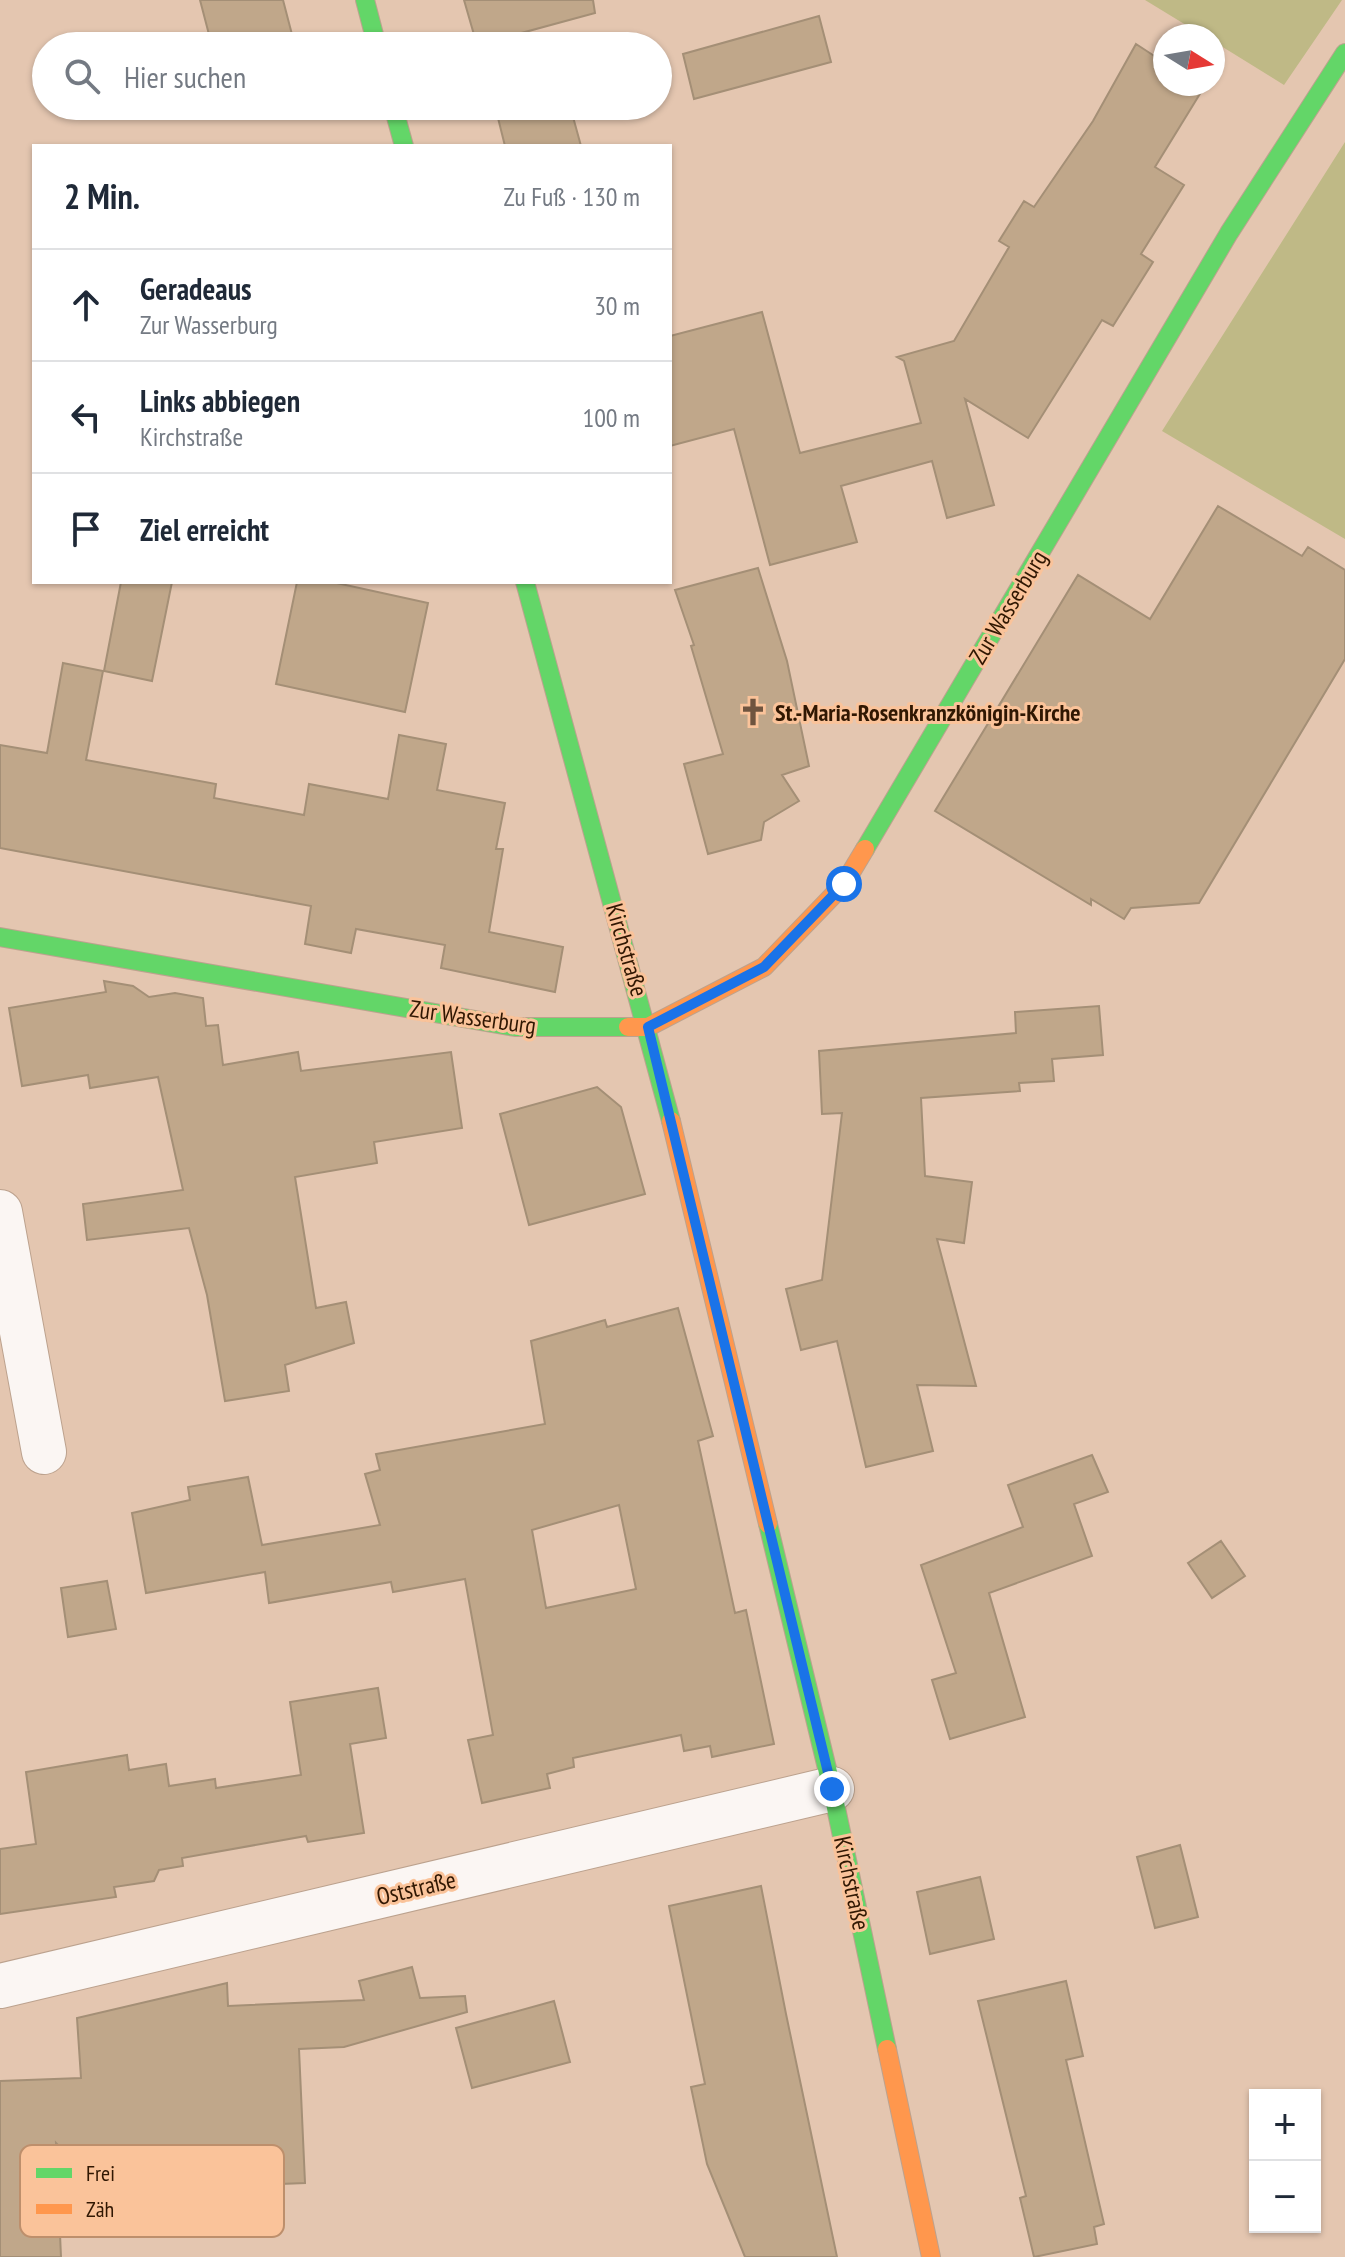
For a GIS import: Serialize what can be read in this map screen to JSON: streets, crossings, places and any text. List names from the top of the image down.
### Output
{
  "streets": {
    "street": ["Zur Wasserburg", "Kirchstraße", "Oststraße"]
  },
  "crossings": [
    ["Zur Wasserburg", "Kirchstraße"],
    ["Kirchstraße", "Oststraße"]
  ],
  "places": {
    "church": ["St.-Maria-Rosenkranzkönigin-Kirche"]
  },
  "legend": ["Frei", "Zäh"],
  "north": "right",
  "page": {
    "search": "Hier suchen",
    "heading": ["2 Min.", "Zu Fuß · 130 m"],
    "list": [
      ["Geradeaus", "Zur Wasserburg", "30 m"],
      ["Links abbiegen", "Kirchstraße", "100 m"],
      "Ziel erreicht"
    ],
    "map_buttons": ["+", "−"]
  }
}
